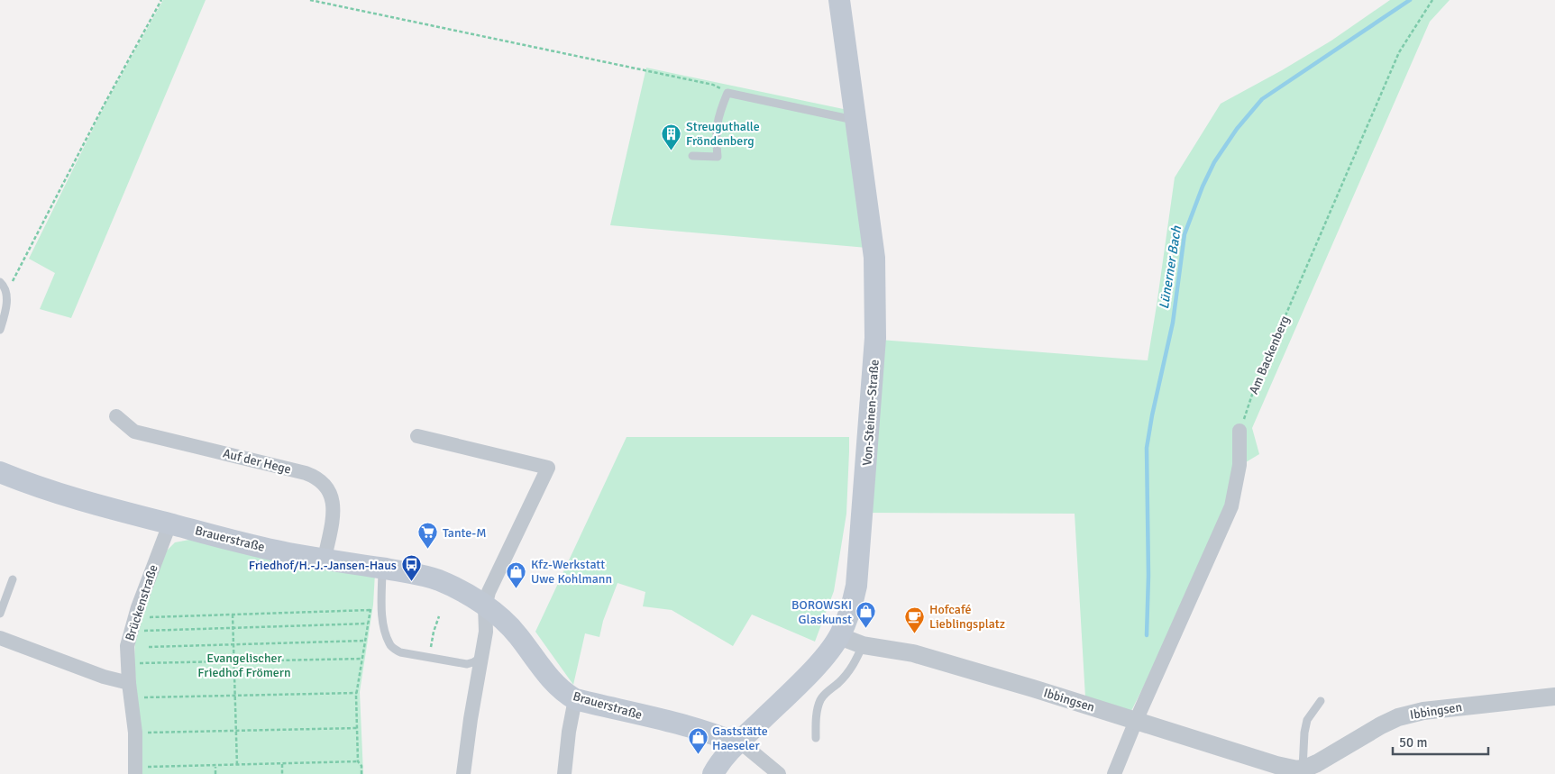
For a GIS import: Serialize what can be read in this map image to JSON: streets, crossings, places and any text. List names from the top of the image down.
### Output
{
  "streets": {
    "main road": ["Von-Steinen-Straße", "Brauerstraße"],
    "street": ["Auf der Hege", "Brückenstraße", "Ibbingsen"],
    "path": ["Am Backenberg"]
  },
  "crossings": [
    ["Von-Steinen-Straße", "Brauerstraße"],
    ["Von-Steinen-Straße", "Ibbingsen"],
    ["Auf der Hege", "Brauerstraße"],
    ["Brauerstraße", "Brückenstraße"]
  ],
  "water": ["Lünerner Bach"],
  "parks": ["Evangelischer Friedhof Frömern"],
  "places": {
    "building": ["Streuguthalle Fröndenberg"],
    "supermarket": ["Tante-M"],
    "bus stop": ["Friedhof/H.-J.-Jansen-Haus"],
    "shop": ["Kfz-Werkstatt Uwe Kohlmann", "BOROWSKI Glaskunst", "Gaststätte Haeseler"],
    "cafe": ["Hofcafé Lieblingsplatz"]
  },
  "scale_bar": "50 m"
}
